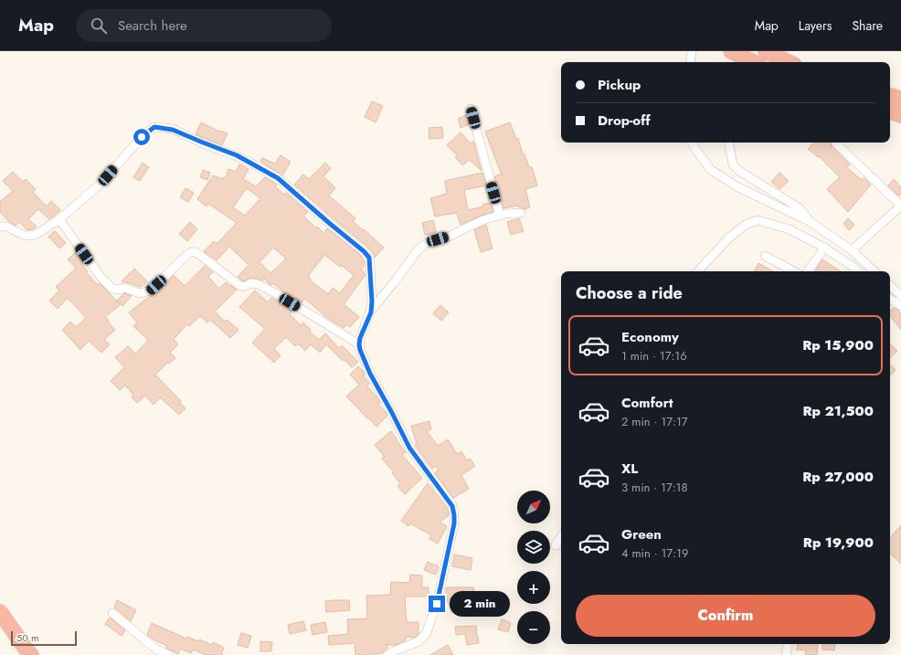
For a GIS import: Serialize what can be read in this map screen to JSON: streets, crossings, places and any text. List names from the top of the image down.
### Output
{
  "scale_bar": "50 m",
  "north": "top right",
  "page": {
    "header": "Map",
    "search": "Search here",
    "nav": ["Map", "Layers", "Share"],
    "banner": ["Pickup", "Drop-off"],
    "heading": "Choose a ride",
    "list": [
      {
        "name": "Economy",
        "note": "1 min · 17:16",
        "value": "Rp 15,900"
      },
      {
        "name": "Comfort",
        "note": "2 min · 17:17",
        "value": "Rp 21,500"
      },
      {
        "name": "XL",
        "note": "3 min · 17:18",
        "value": "Rp 27,000"
      },
      {
        "name": "Green",
        "note": "4 min · 17:19",
        "value": "Rp 19,900"
      }
    ],
    "map_buttons": ["+", "−"],
    "buttons": "Confirm",
    "bubble": "2 min",
    "scale": "50 m"
  }
}
